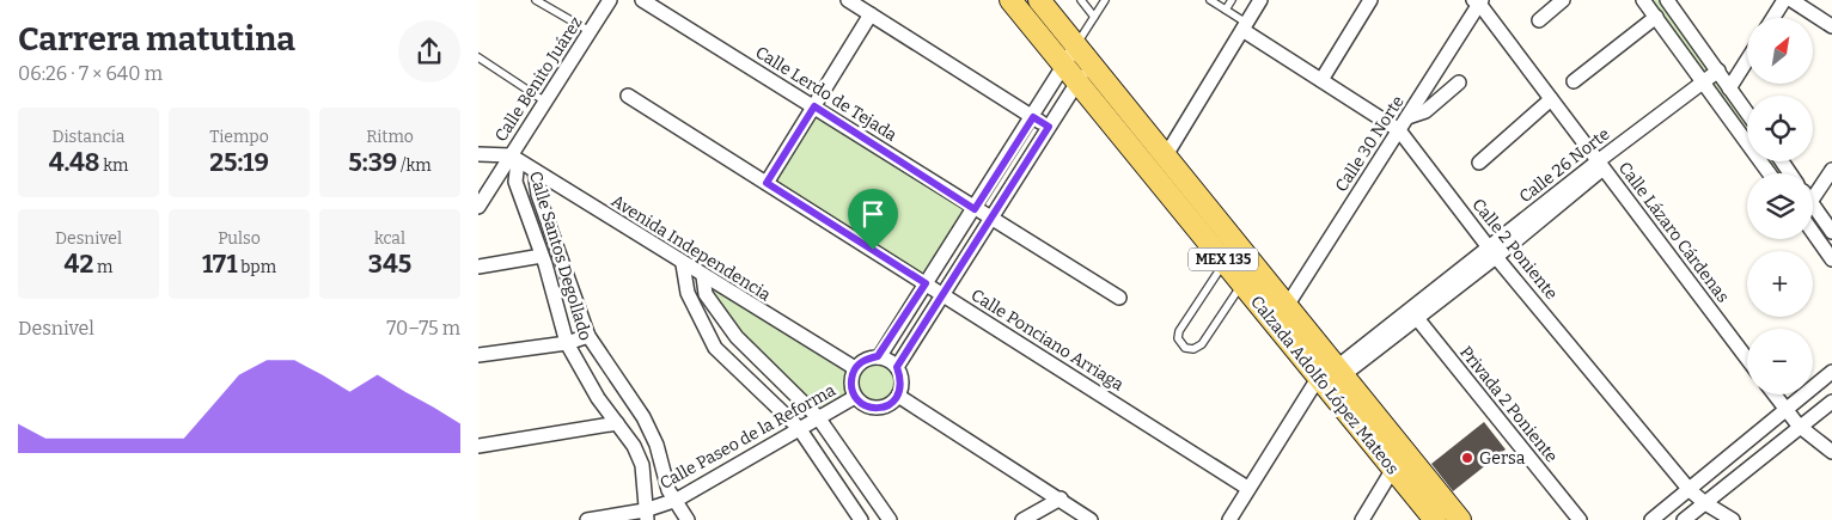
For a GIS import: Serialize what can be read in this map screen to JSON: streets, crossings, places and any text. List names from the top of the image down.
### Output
{
  "streets": {
    "main road": ["MEX 135", "Calzada Adolfo López Mateos"],
    "street": [
      "Calle Benito Juárez",
      "Calle Lerdo de Tejada",
      "Calle 30 Norte",
      "Calle 26 Norte",
      "Calle Lázaro Cárdenas",
      "Avenida Independencia",
      "Calle 2 Poniente",
      "Calle Santos Degollado",
      "Calle Ponciano Arriaga",
      "Privada 2 Poniente",
      "Calle Paseo de la Reforma"
    ]
  },
  "crossings": [
    ["Calle Benito Juárez", "Avenida Independencia"],
    ["Calle Benito Juárez", "Calle Santos Degollado"],
    ["Calle 30 Norte", "Calle Lázaro Cárdenas"],
    ["Calle 30 Norte", "Calle 2 Poniente"],
    ["Calle 30 Norte", "Calzada Adolfo López Mateos"],
    ["Calle 26 Norte", "Calle Lázaro Cárdenas"],
    ["Calle 26 Norte", "Calle 2 Poniente"],
    ["Calle 26 Norte", "Calle Ponciano Arriaga"],
    ["Calle 26 Norte", "Calzada Adolfo López Mateos"],
    ["Calle 26 Norte", "Privada 2 Poniente"],
    ["Avenida Independencia", "Calle Santos Degollado"],
    ["Avenida Independencia", "Calle Paseo de la Reforma"],
    ["Calle Santos Degollado", "Calle Paseo de la Reforma"]
  ],
  "places": ["Gersa"],
  "north": "top right",
  "page": {
    "heading": ["Carrera matutina", "06:26 · 7 × 640 m"],
    "map_buttons": ["+", "−"],
    "stats": [
      ["Distancia", "4.48 km"],
      ["Tiempo", "25:19"],
      ["Ritmo", "5:39 /km"],
      ["Desnivel", "42 m"],
      ["Pulso", "171 bpm"],
      ["kcal", "345"]
    ],
    "chart": ["Desnivel", "70–75 m"]
  }
}
